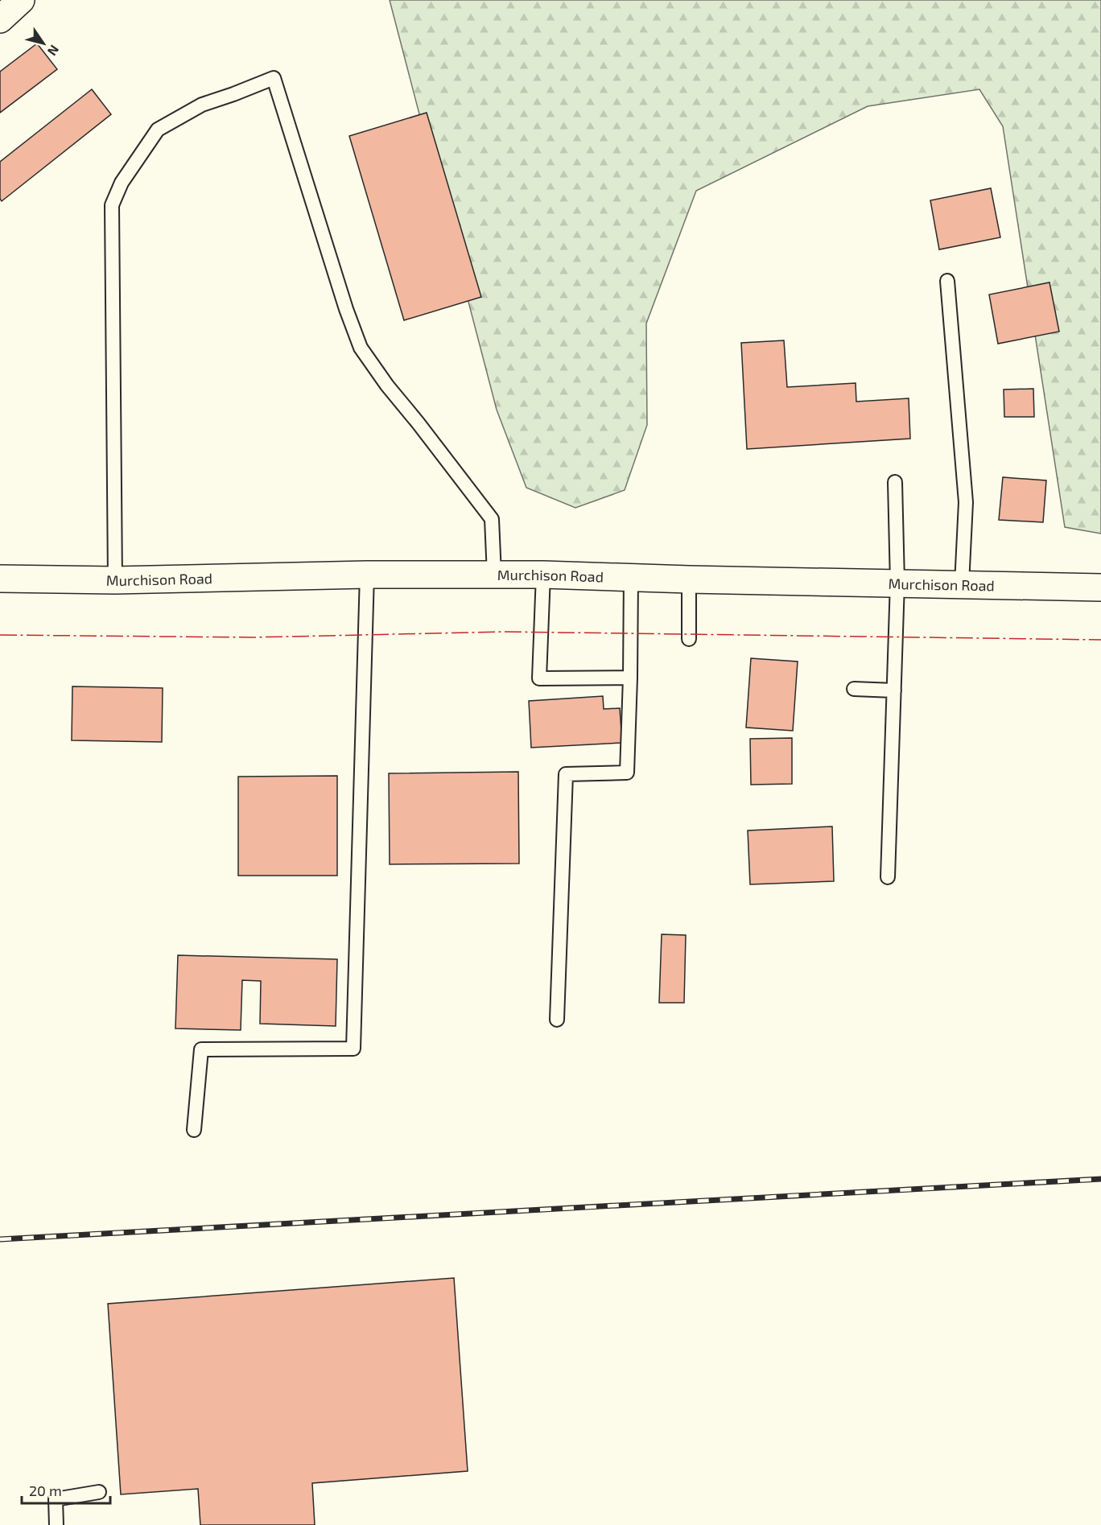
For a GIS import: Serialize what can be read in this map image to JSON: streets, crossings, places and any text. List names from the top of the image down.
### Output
{
  "streets": {
    "main road": ["Murchison Road"]
  },
  "scale_bar": "20 m",
  "north": "bottom right"
}
